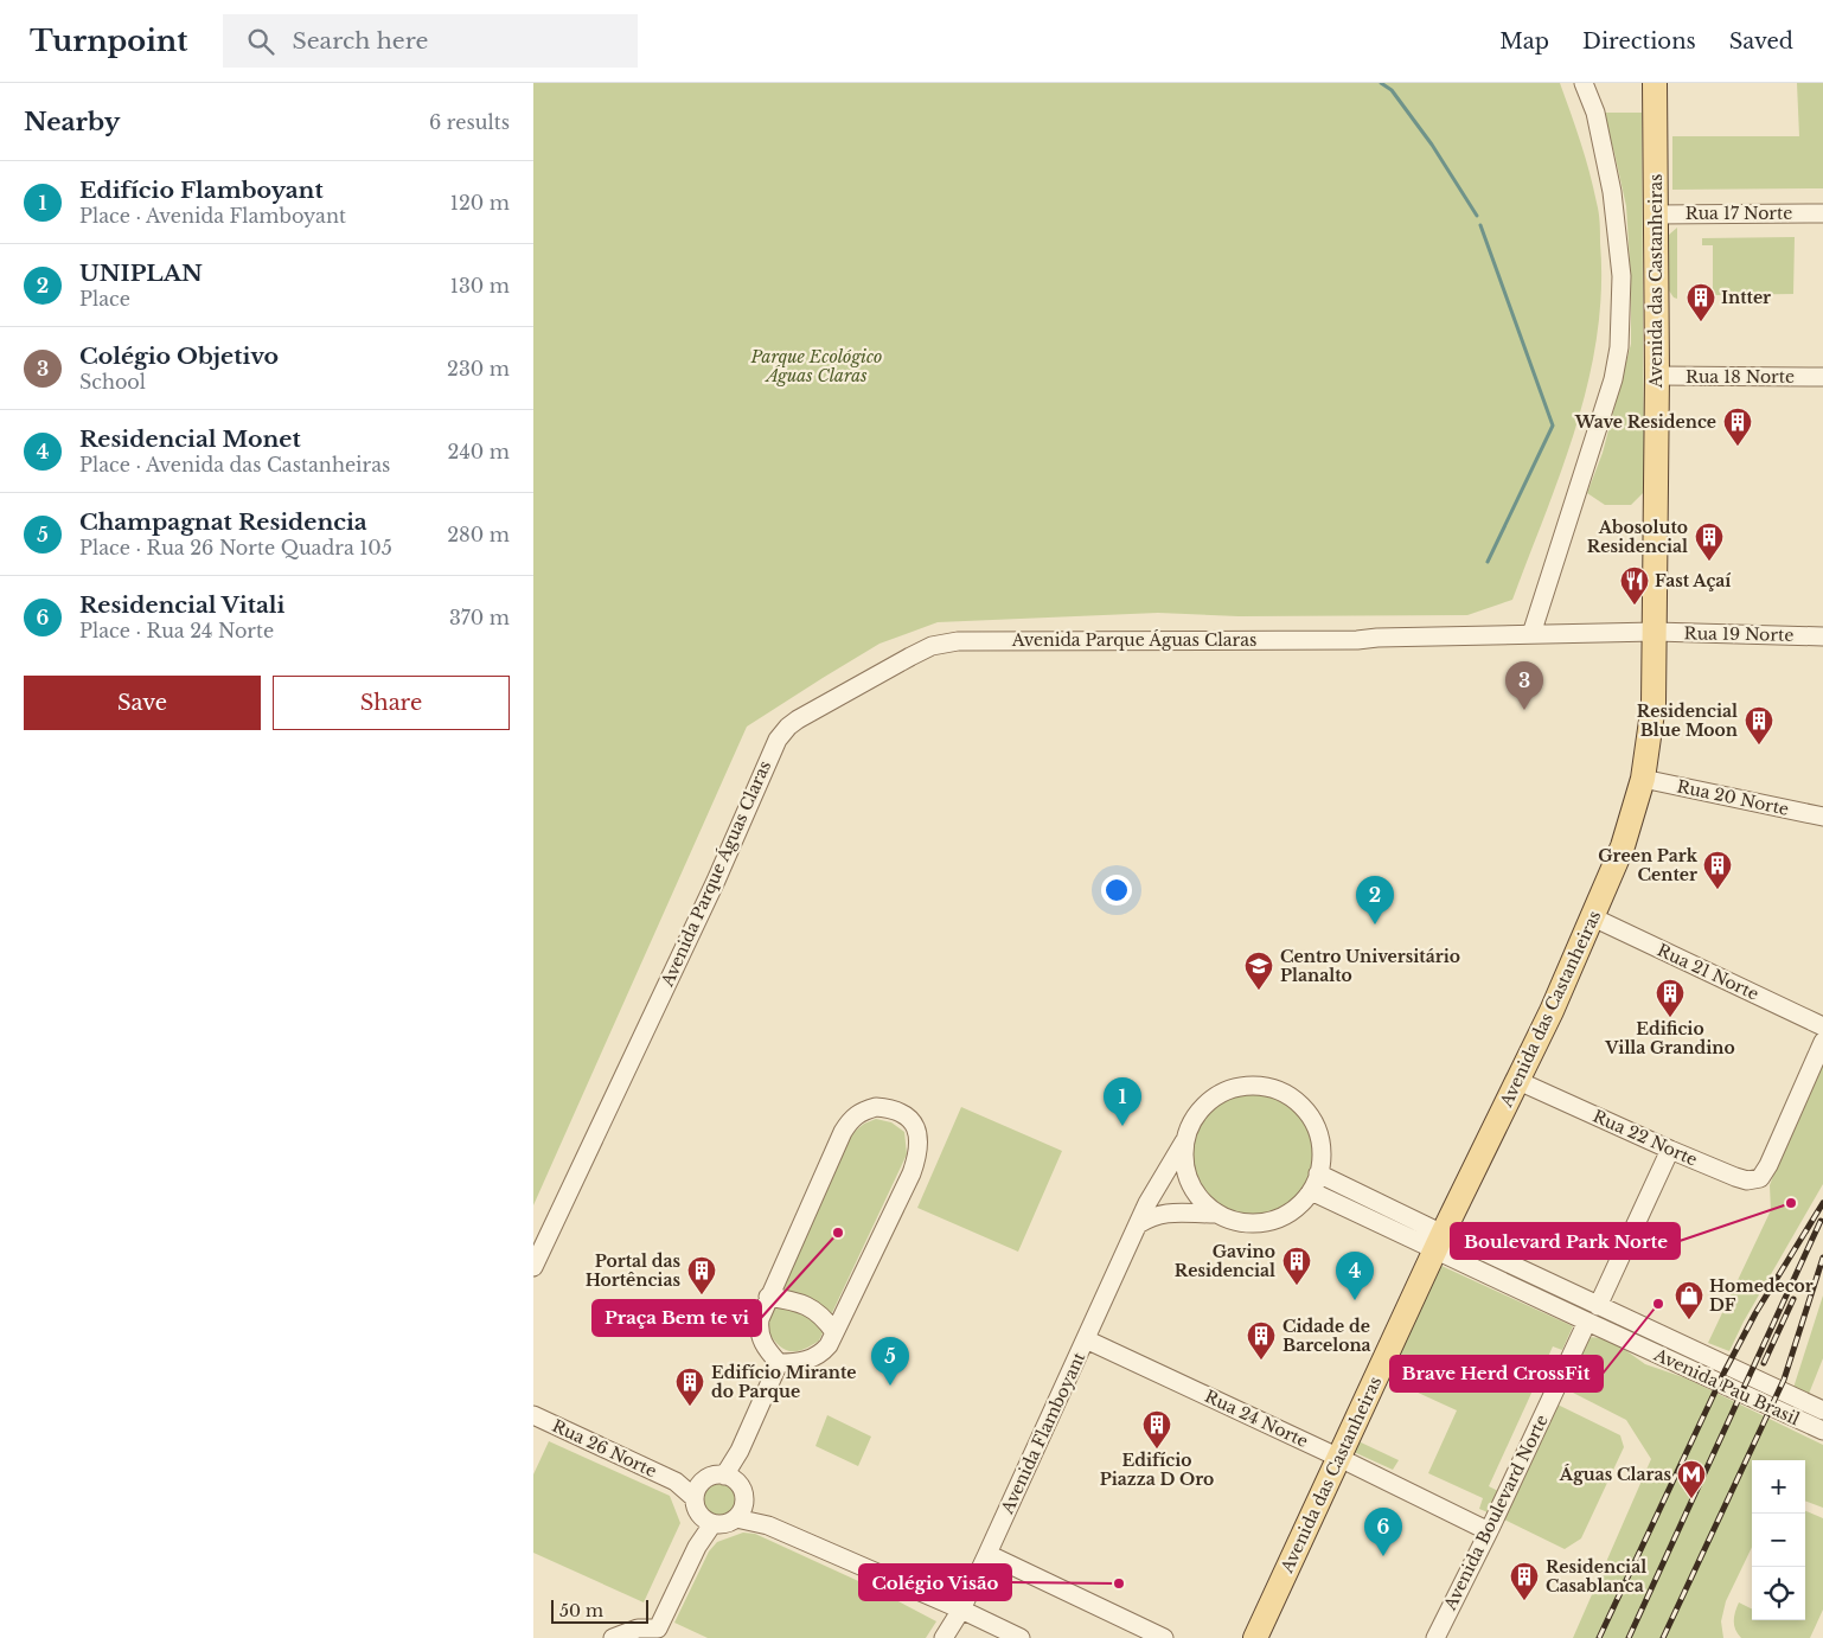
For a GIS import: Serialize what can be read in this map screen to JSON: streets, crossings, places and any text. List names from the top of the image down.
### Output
{
  "streets": {
    "main road": ["Avenida das Castanheiras"],
    "street": [
      "Rua 17 Norte",
      "Rua 18 Norte",
      "Rua 19 Norte",
      "Avenida Parque Águas Claras",
      "Rua 20 Norte",
      "Rua 21 Norte",
      "Rua 22 Norte",
      "Avenida Pau Brasil",
      "Rua 24 Norte",
      "Avenida Flamboyant",
      "Rua 26 Norte",
      "Avenida Boulevard Norte"
    ]
  },
  "crossings": [
    ["Rua 17 Norte", "Avenida das Castanheiras"],
    ["Avenida das Castanheiras", "Rua 18 Norte"],
    ["Avenida das Castanheiras", "Rua 19 Norte"],
    ["Avenida das Castanheiras", "Rua 20 Norte"],
    ["Avenida das Castanheiras", "Rua 21 Norte"],
    ["Avenida das Castanheiras", "Rua 22 Norte"],
    ["Avenida das Castanheiras", "Avenida Pau Brasil"],
    ["Avenida das Castanheiras", "Rua 24 Norte"],
    ["Rua 19 Norte", "Avenida Parque Águas Claras"],
    ["Avenida Pau Brasil", "Avenida Flamboyant"],
    ["Avenida Pau Brasil", "Avenida Boulevard Norte"],
    ["Rua 24 Norte", "Avenida Flamboyant"],
    ["Rua 24 Norte", "Avenida Boulevard Norte"]
  ],
  "parks": ["Parque Ecológico Águas Claras"],
  "places": {
    "building": [
      "Intter",
      "Wave Residence",
      "Abosoluto Residencial",
      "Residencial Blue Moon",
      "Green Park Center",
      "Edificio Villa Grandino",
      "Gavino Residencial",
      "Portal das Hortências",
      "Cidade de Barcelona",
      "Edifício Mirante do Parque",
      "Edifício Piazza D Oro",
      "Residencial Casablanca"
    ],
    "restaurant": ["Fast Açaí"],
    "school or university": ["Centro Universitário Planalto"],
    "other": [
      "Boulevard Park Norte",
      "Praça Bem te vi",
      "Brave Herd CrossFit",
      "Colégio Visão"
    ],
    "shop": ["Homedecor DF"],
    "metro station": ["Águas Claras"]
  },
  "scale_bar": "50 m",
  "page": {
    "header": "Turnpoint",
    "search": "Search here",
    "nav": ["Map", "Directions", "Saved"],
    "heading": ["Nearby", "6 results"],
    "list": [
      {
        "mark": "1",
        "name": "Edifício Flamboyant",
        "note": "Place · Avenida Flamboyant",
        "value": "120 m"
      },
      {
        "mark": "2",
        "name": "UNIPLAN",
        "note": "Place",
        "value": "130 m"
      },
      {
        "mark": "3",
        "name": "Colégio Objetivo",
        "note": "School",
        "value": "230 m"
      },
      {
        "mark": "4",
        "name": "Residencial Monet",
        "note": "Place · Avenida das Castanheiras",
        "value": "240 m"
      },
      {
        "mark": "5",
        "name": "Champagnat Residencia",
        "note": "Place · Rua 26 Norte Quadra 105",
        "value": "280 m"
      },
      {
        "mark": "6",
        "name": "Residencial Vitali",
        "note": "Place · Rua 24 Norte",
        "value": "370 m"
      }
    ],
    "buttons": ["Save", "Share"],
    "pins": [
      "3",
      "2",
      "1",
      "4",
      "5",
      "6"
    ],
    "map_buttons": ["+", "−"],
    "scale": "50 m"
  }
}
